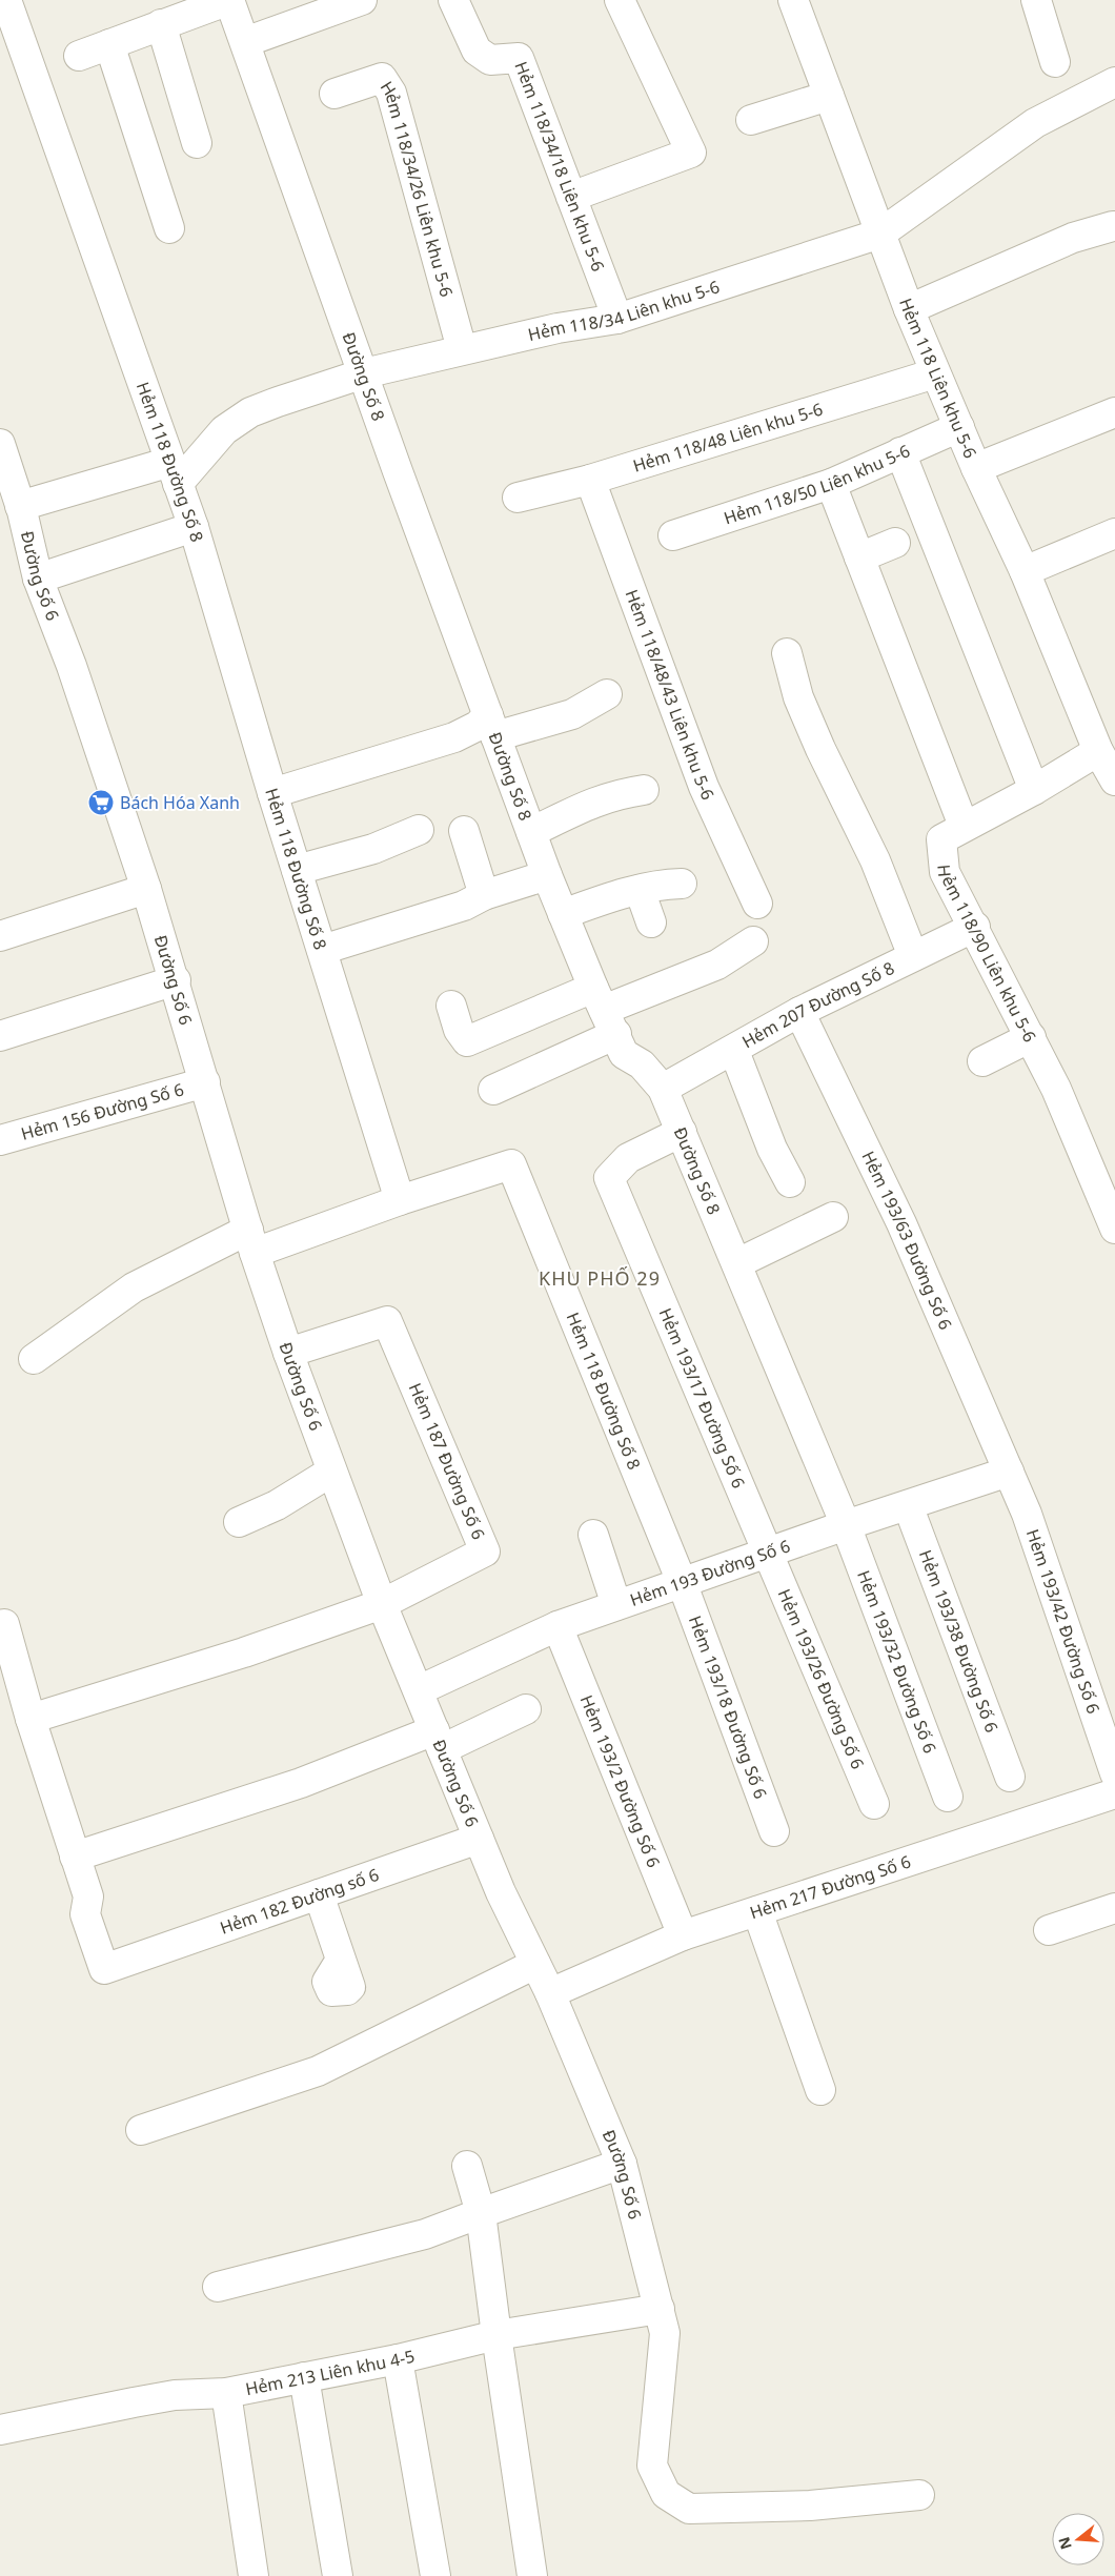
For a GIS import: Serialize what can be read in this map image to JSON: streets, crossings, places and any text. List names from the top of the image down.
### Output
{
  "streets": {
    "street": [
      "Hẻm 118/34/18 Liên khu 5-6",
      "Hẻm 118/34/26 Liên khu 5-6",
      "Hẻm 118/34 Liên khu 5-6",
      "Đường Số 8",
      "Hẻm 118 Liên khu 5-6",
      "Hẻm 118/48 Liên khu 5-6",
      "Hẻm 118 Đường Số 8",
      "Hẻm 118/50 Liên khu 5-6",
      "Đường Số 6",
      "Hẻm 118/48/43 Liên khu 5-6",
      "Hẻm 118/90 Liên khu 5-6",
      "Hẻm 207 Đường Số 8",
      "Hẻm 156 Đường Số 6",
      "Hẻm 193/63 Đường Số 6",
      "Hẻm 193/17 Đường Số 6",
      "Hẻm 187 Đường Số 6",
      "Hẻm 193 Đường Số 6",
      "Hẻm 193/42 Đường Số 6",
      "Hẻm 193/38 Đường Số 6",
      "Hẻm 193/32 Đường Số 6",
      "Hẻm 193/26 Đường Số 6",
      "Hẻm 193/18 Đường Số 6",
      "Hẻm 193/2 Đường Số 6",
      "Hẻm 217 Đường Số 6",
      "Hẻm 182 Đường số 6",
      "Hẻm 213 Liên khu 4-5"
    ]
  },
  "crossings": [
    ["Hẻm 118/34/18 Liên khu 5-6", "Hẻm 118/34 Liên khu 5-6"],
    ["Hẻm 118/34/26 Liên khu 5-6", "Hẻm 118/34 Liên khu 5-6"],
    ["Hẻm 118/34 Liên khu 5-6", "Đường Số 8"],
    ["Hẻm 118/34 Liên khu 5-6", "Hẻm 118 Liên khu 5-6"],
    ["Hẻm 118/34 Liên khu 5-6", "Hẻm 118 Đường Số 8"],
    ["Đường Số 8", "Hẻm 207 Đường Số 8"],
    ["Đường Số 8", "Hẻm 193/17 Đường Số 6"],
    ["Đường Số 8", "Hẻm 193 Đường Số 6"],
    ["Đường Số 8", "Hẻm 193/32 Đường Số 6"],
    ["Hẻm 118 Liên khu 5-6", "Hẻm 118/48 Liên khu 5-6"],
    ["Hẻm 118 Liên khu 5-6", "Hẻm 118/50 Liên khu 5-6"],
    ["Hẻm 118 Liên khu 5-6", "Hẻm 118/90 Liên khu 5-6"],
    ["Hẻm 118/48 Liên khu 5-6", "Hẻm 118/48/43 Liên khu 5-6"],
    ["Hẻm 118 Đường Số 8", "Hẻm 193 Đường Số 6"],
    ["Hẻm 118 Đường Số 8", "Hẻm 193/18 Đường Số 6"],
    ["Đường Số 6", "Hẻm 156 Đường Số 6"],
    ["Đường Số 6", "Hẻm 187 Đường Số 6"],
    ["Đường Số 6", "Hẻm 193 Đường Số 6"],
    ["Đường Số 6", "Hẻm 217 Đường Số 6"],
    ["Đường Số 6", "Hẻm 182 Đường số 6"],
    ["Đường Số 6", "Hẻm 213 Liên khu 4-5"],
    ["Hẻm 118/90 Liên khu 5-6", "Hẻm 207 Đường Số 8"],
    ["Hẻm 207 Đường Số 8", "Hẻm 193/63 Đường Số 6"],
    ["Hẻm 193/63 Đường Số 6", "Hẻm 193 Đường Số 6"],
    ["Hẻm 193/63 Đường Số 6", "Hẻm 193/42 Đường Số 6"],
    ["Hẻm 193/17 Đường Số 6", "Hẻm 193 Đường Số 6"],
    ["Hẻm 193/17 Đường Số 6", "Hẻm 193/26 Đường Số 6"],
    ["Hẻm 193 Đường Số 6", "Hẻm 193/42 Đường Số 6"],
    ["Hẻm 193 Đường Số 6", "Hẻm 193/38 Đường Số 6"],
    ["Hẻm 193 Đường Số 6", "Hẻm 193/32 Đường Số 6"],
    ["Hẻm 193 Đường Số 6", "Hẻm 193/26 Đường Số 6"],
    ["Hẻm 193 Đường Số 6", "Hẻm 193/18 Đường Số 6"],
    ["Hẻm 193 Đường Số 6", "Hẻm 193/2 Đường Số 6"],
    ["Hẻm 193/2 Đường Số 6", "Hẻm 217 Đường Số 6"]
  ],
  "districts": ["KHU PHỐ 29"],
  "places": {
    "supermarket": ["Bách Hóa Xanh"]
  },
  "north": "left"
}
